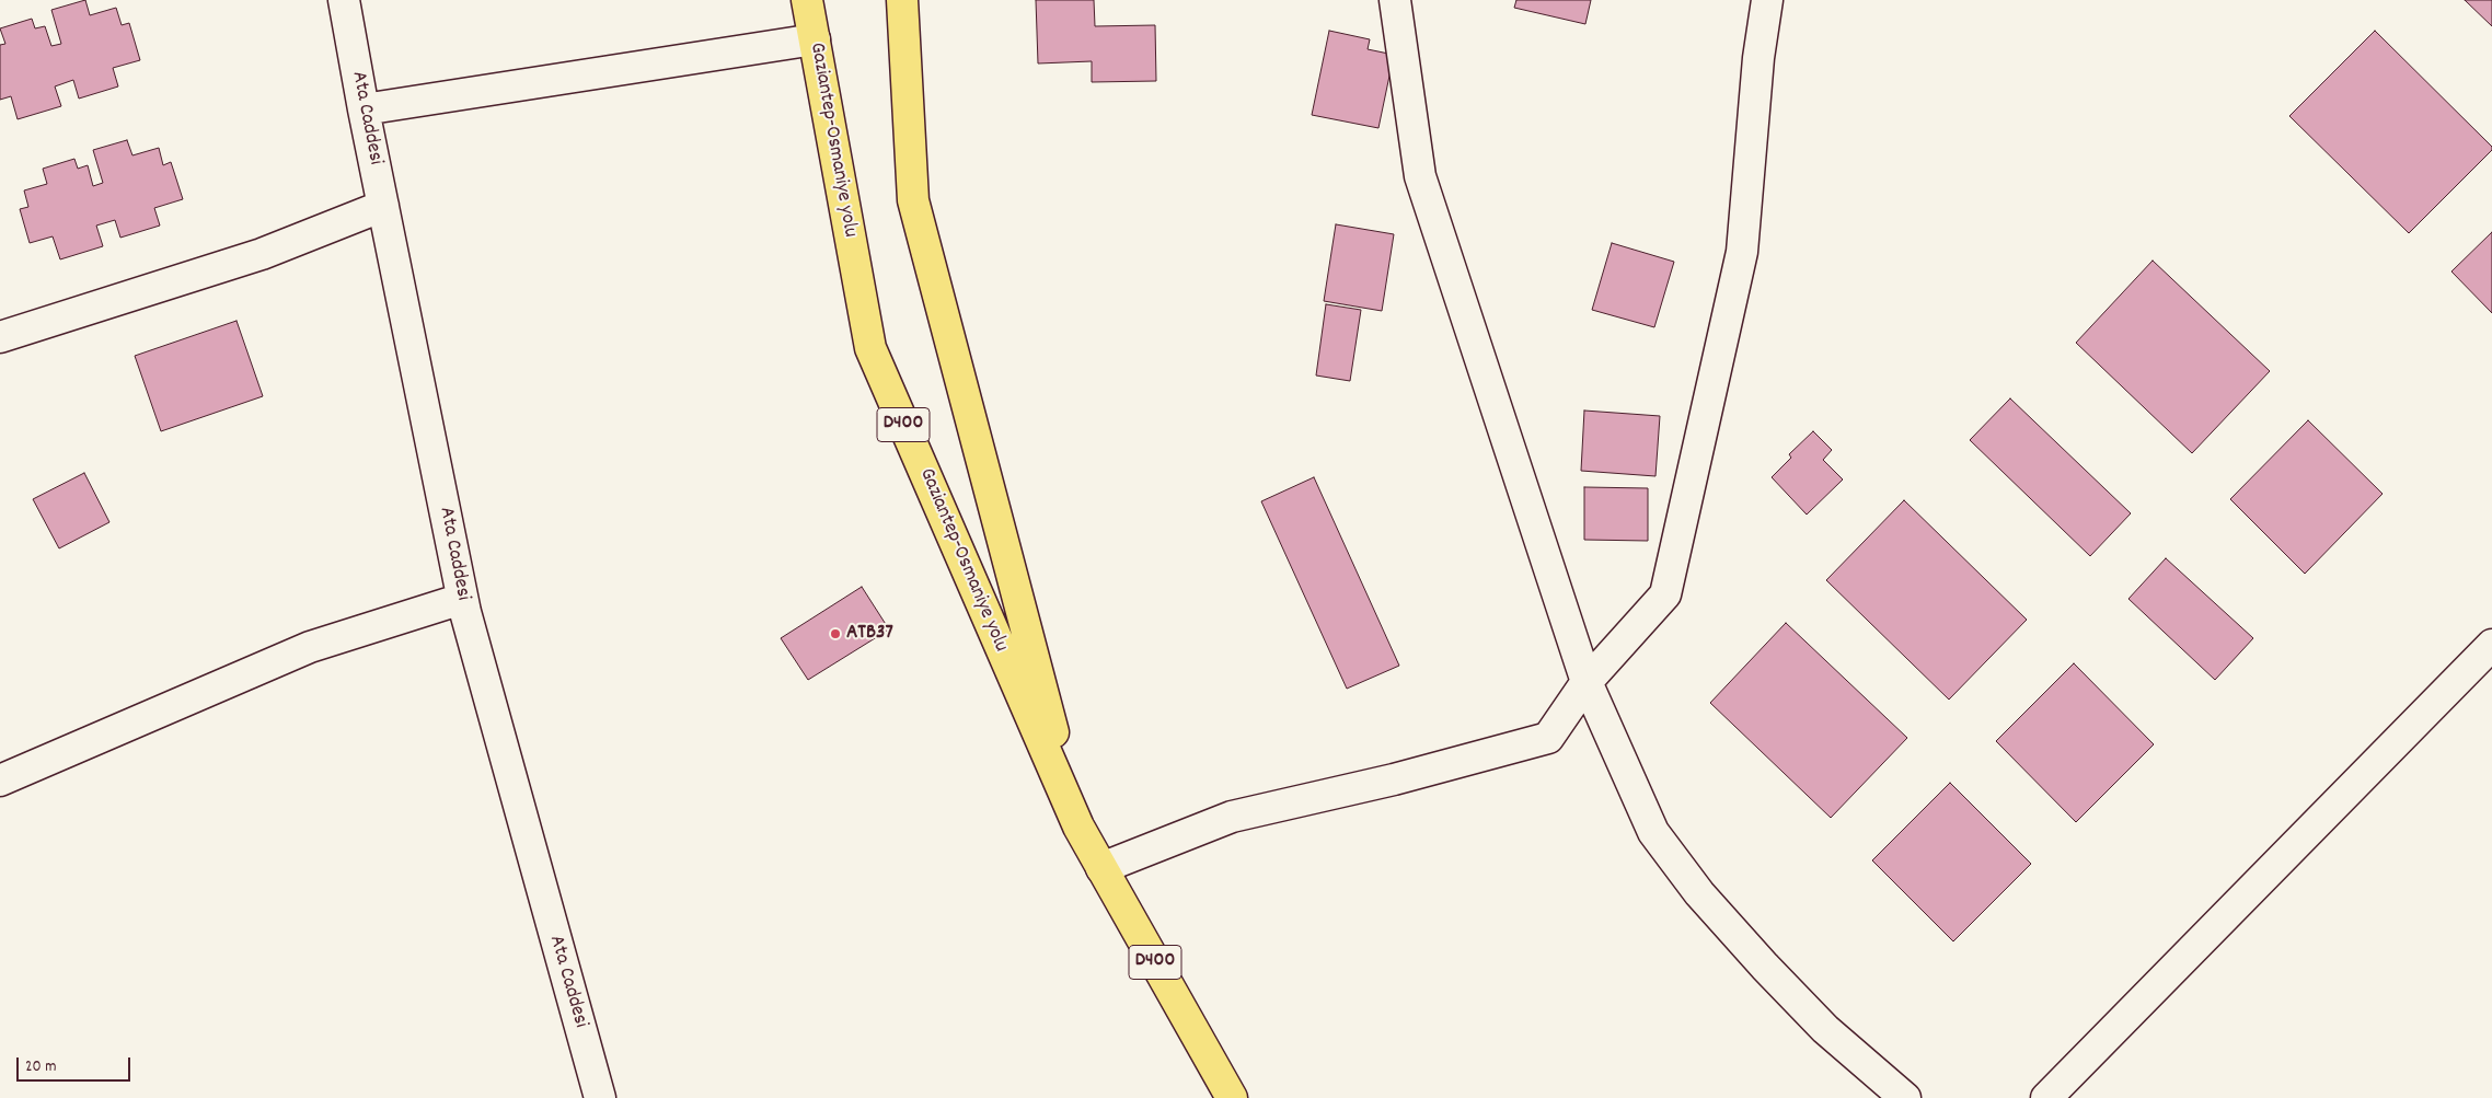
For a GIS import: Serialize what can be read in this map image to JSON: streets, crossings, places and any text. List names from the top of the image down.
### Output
{
  "streets": {
    "highway": ["Gaziantep-Osmaniye yolu", "D400"],
    "street": ["Ata Caddesi"]
  },
  "places": ["ATB37"],
  "scale_bar": "20 m"
}
